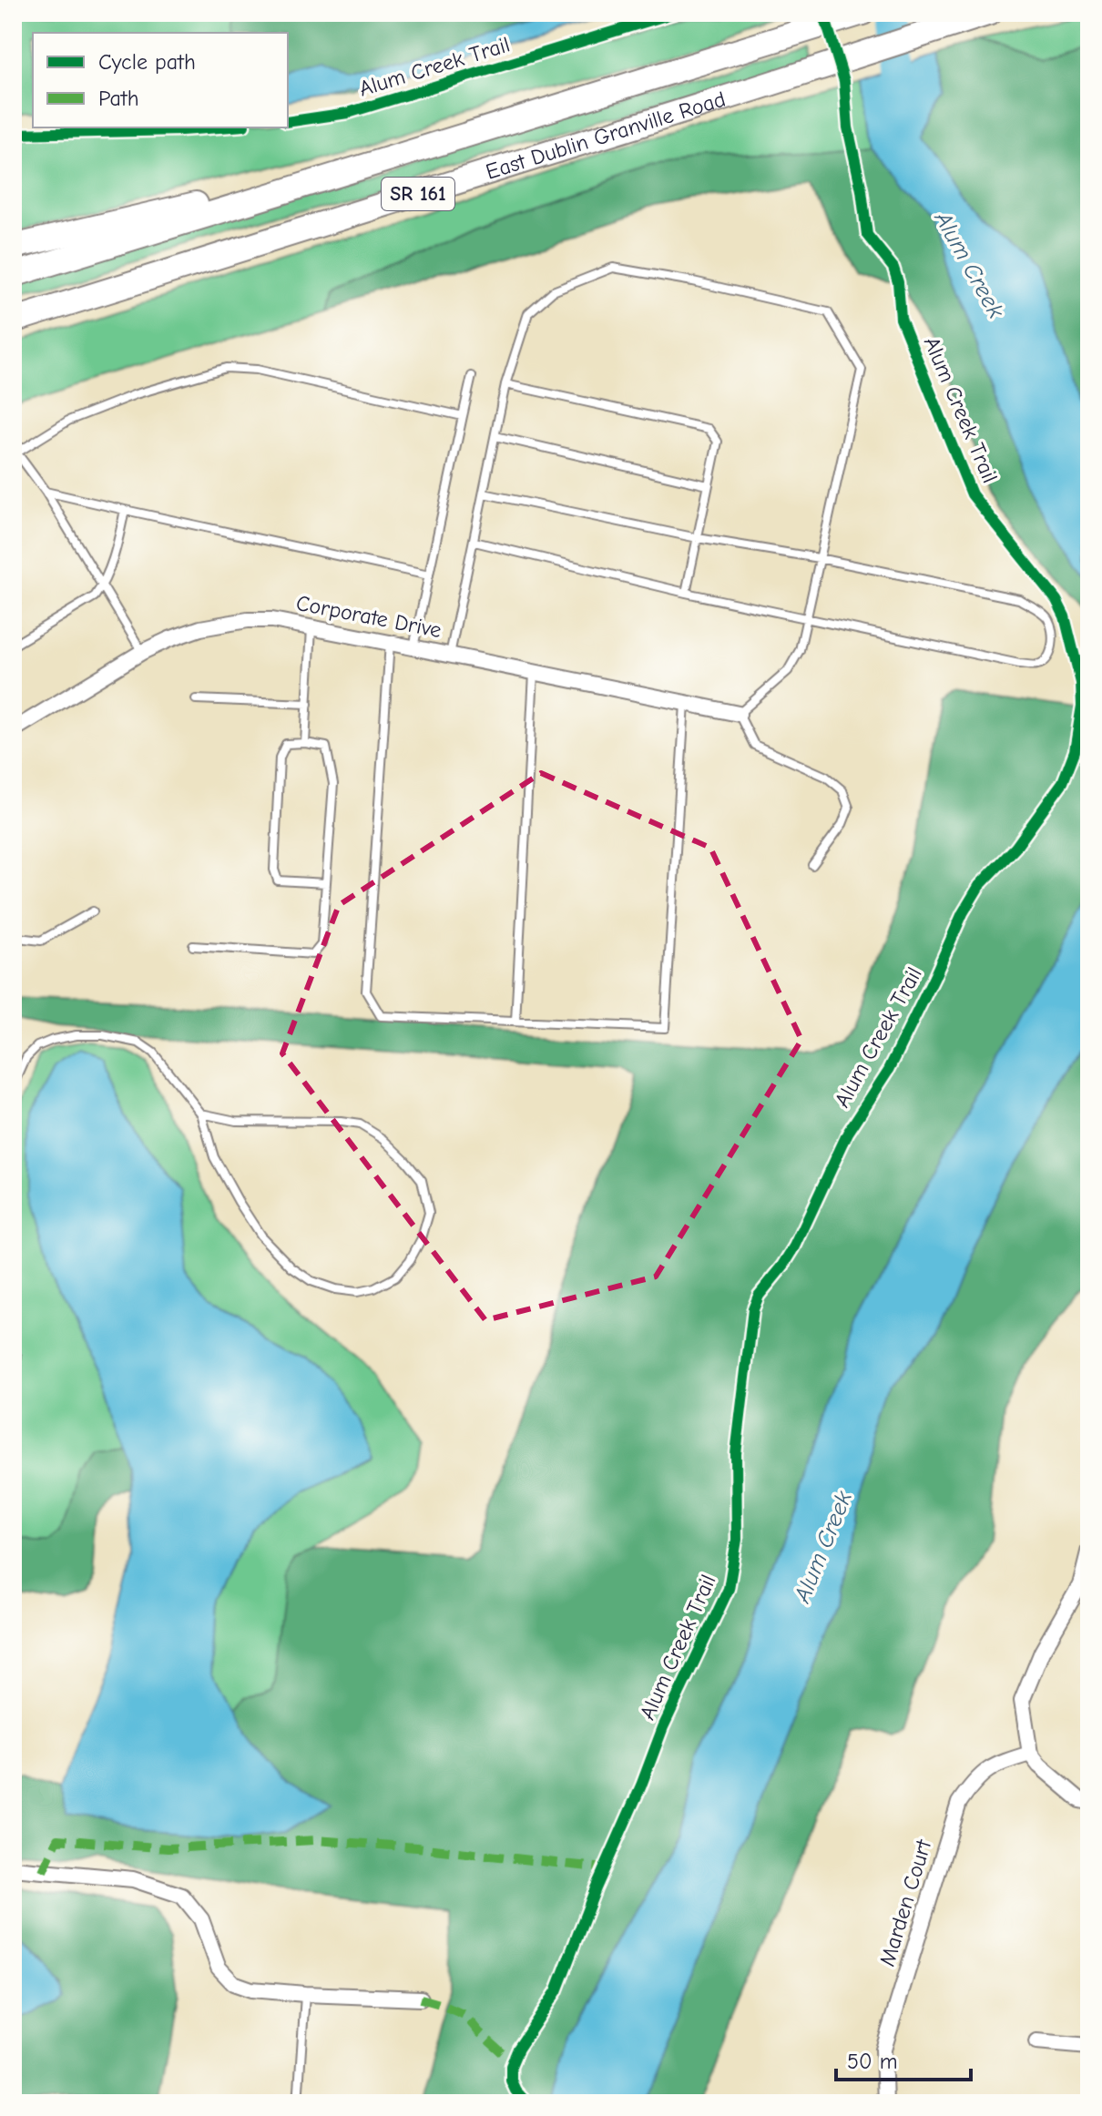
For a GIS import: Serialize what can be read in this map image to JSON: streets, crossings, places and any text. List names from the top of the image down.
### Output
{
  "streets": {
    "main road": ["East Dublin Granville Road", "SR 161"],
    "street": ["Corporate Drive", "Marden Court"],
    "cycle path": ["Alum Creek Trail"]
  },
  "water": ["Alum Creek"],
  "legend": ["Cycle path", "Path"],
  "scale_bar": "50 m"
}
